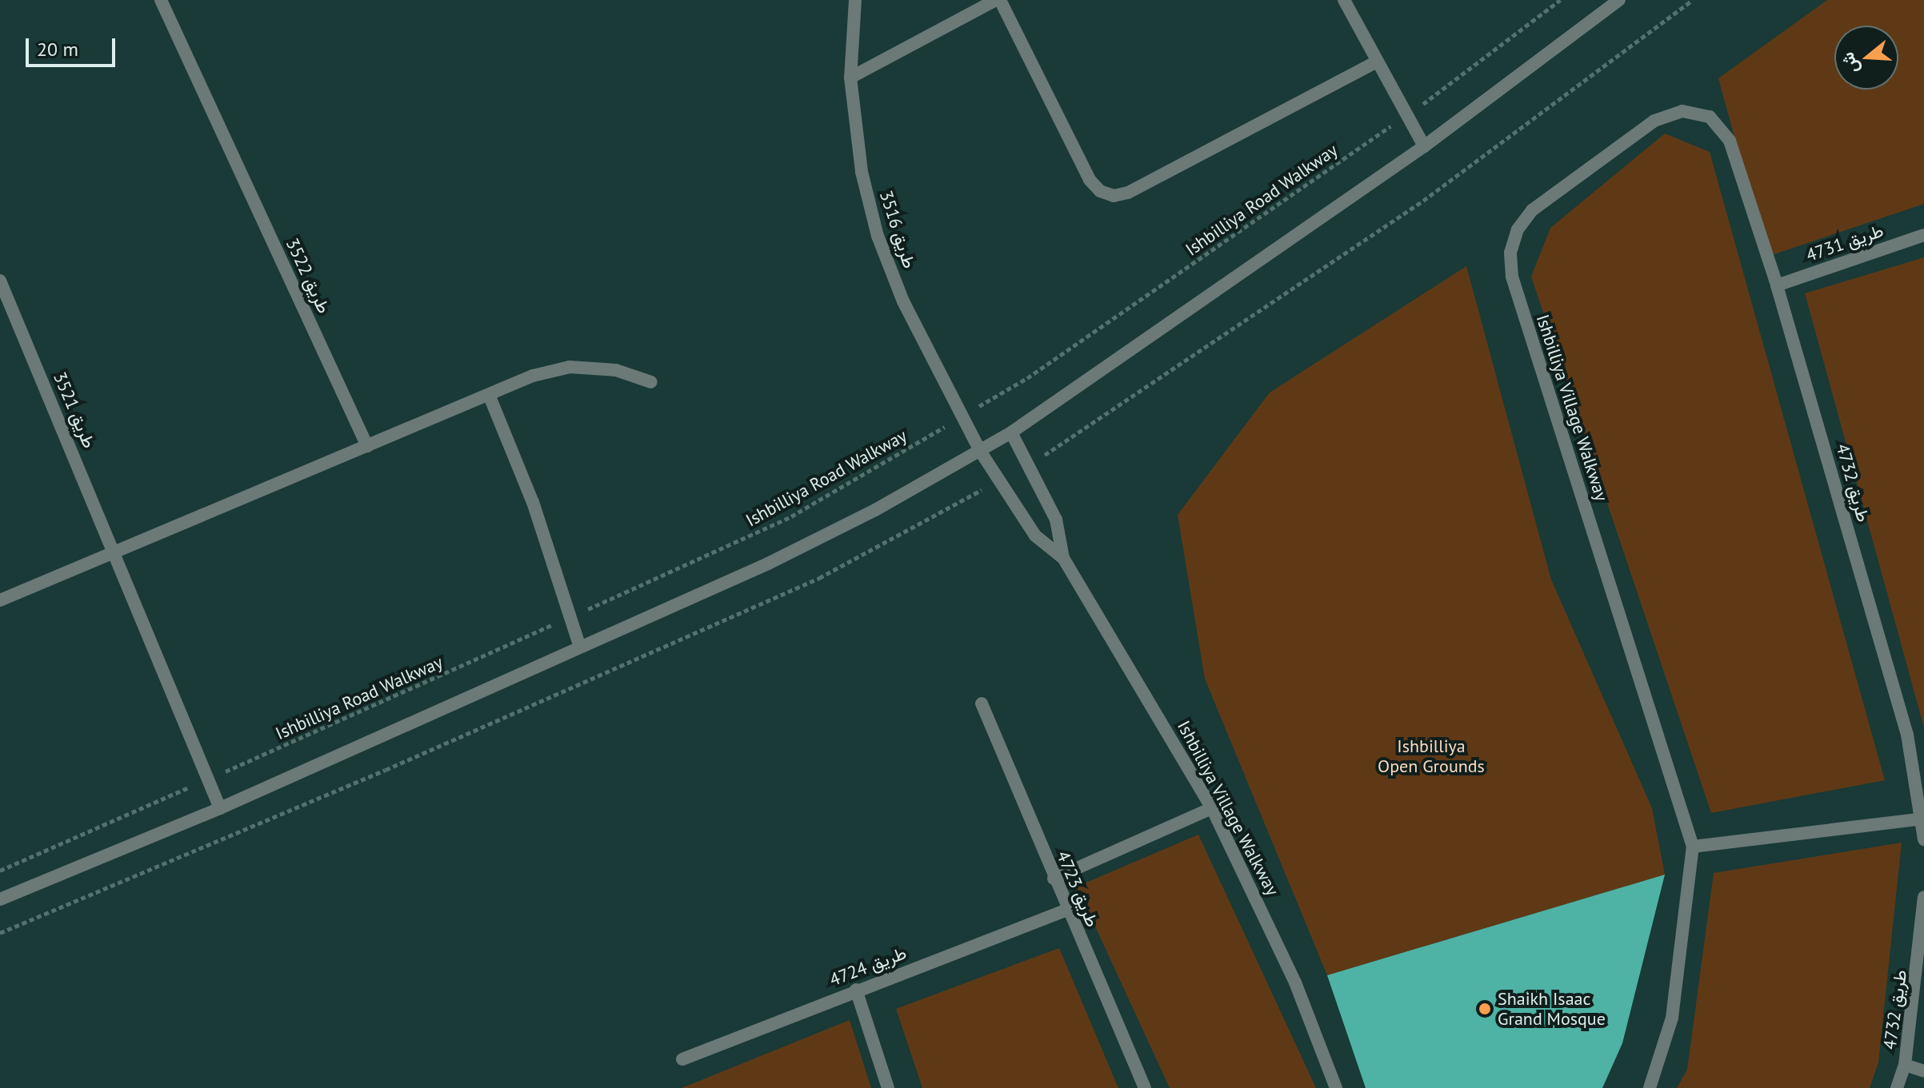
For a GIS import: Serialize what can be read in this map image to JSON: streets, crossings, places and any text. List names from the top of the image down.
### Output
{
  "streets": {
    "street": [
      "طريق 3516",
      "طريق 4731",
      "طريق 3522",
      "Ishbilliya Village Walkway",
      "طريق 3521",
      "طريق 4732",
      "طريق 4723",
      "طريق 4724"
    ],
    "path": ["Ishbilliya Road Walkway"]
  },
  "crossings": [
    ["Ishbilliya Road Walkway", "طريق 3516"],
    ["Ishbilliya Road Walkway", "طريق 3521"],
    ["طريق 3516", "Ishbilliya Village Walkway"],
    ["طريق 4731", "طريق 4732"],
    ["Ishbilliya Village Walkway", "طريق 4732"],
    ["طريق 4723", "طريق 4724"]
  ],
  "parks": ["Ishbilliya Open Grounds"],
  "places": ["Shaikh Isaac Grand Mosque"],
  "scale_bar": "20 m",
  "north": "left"
}
